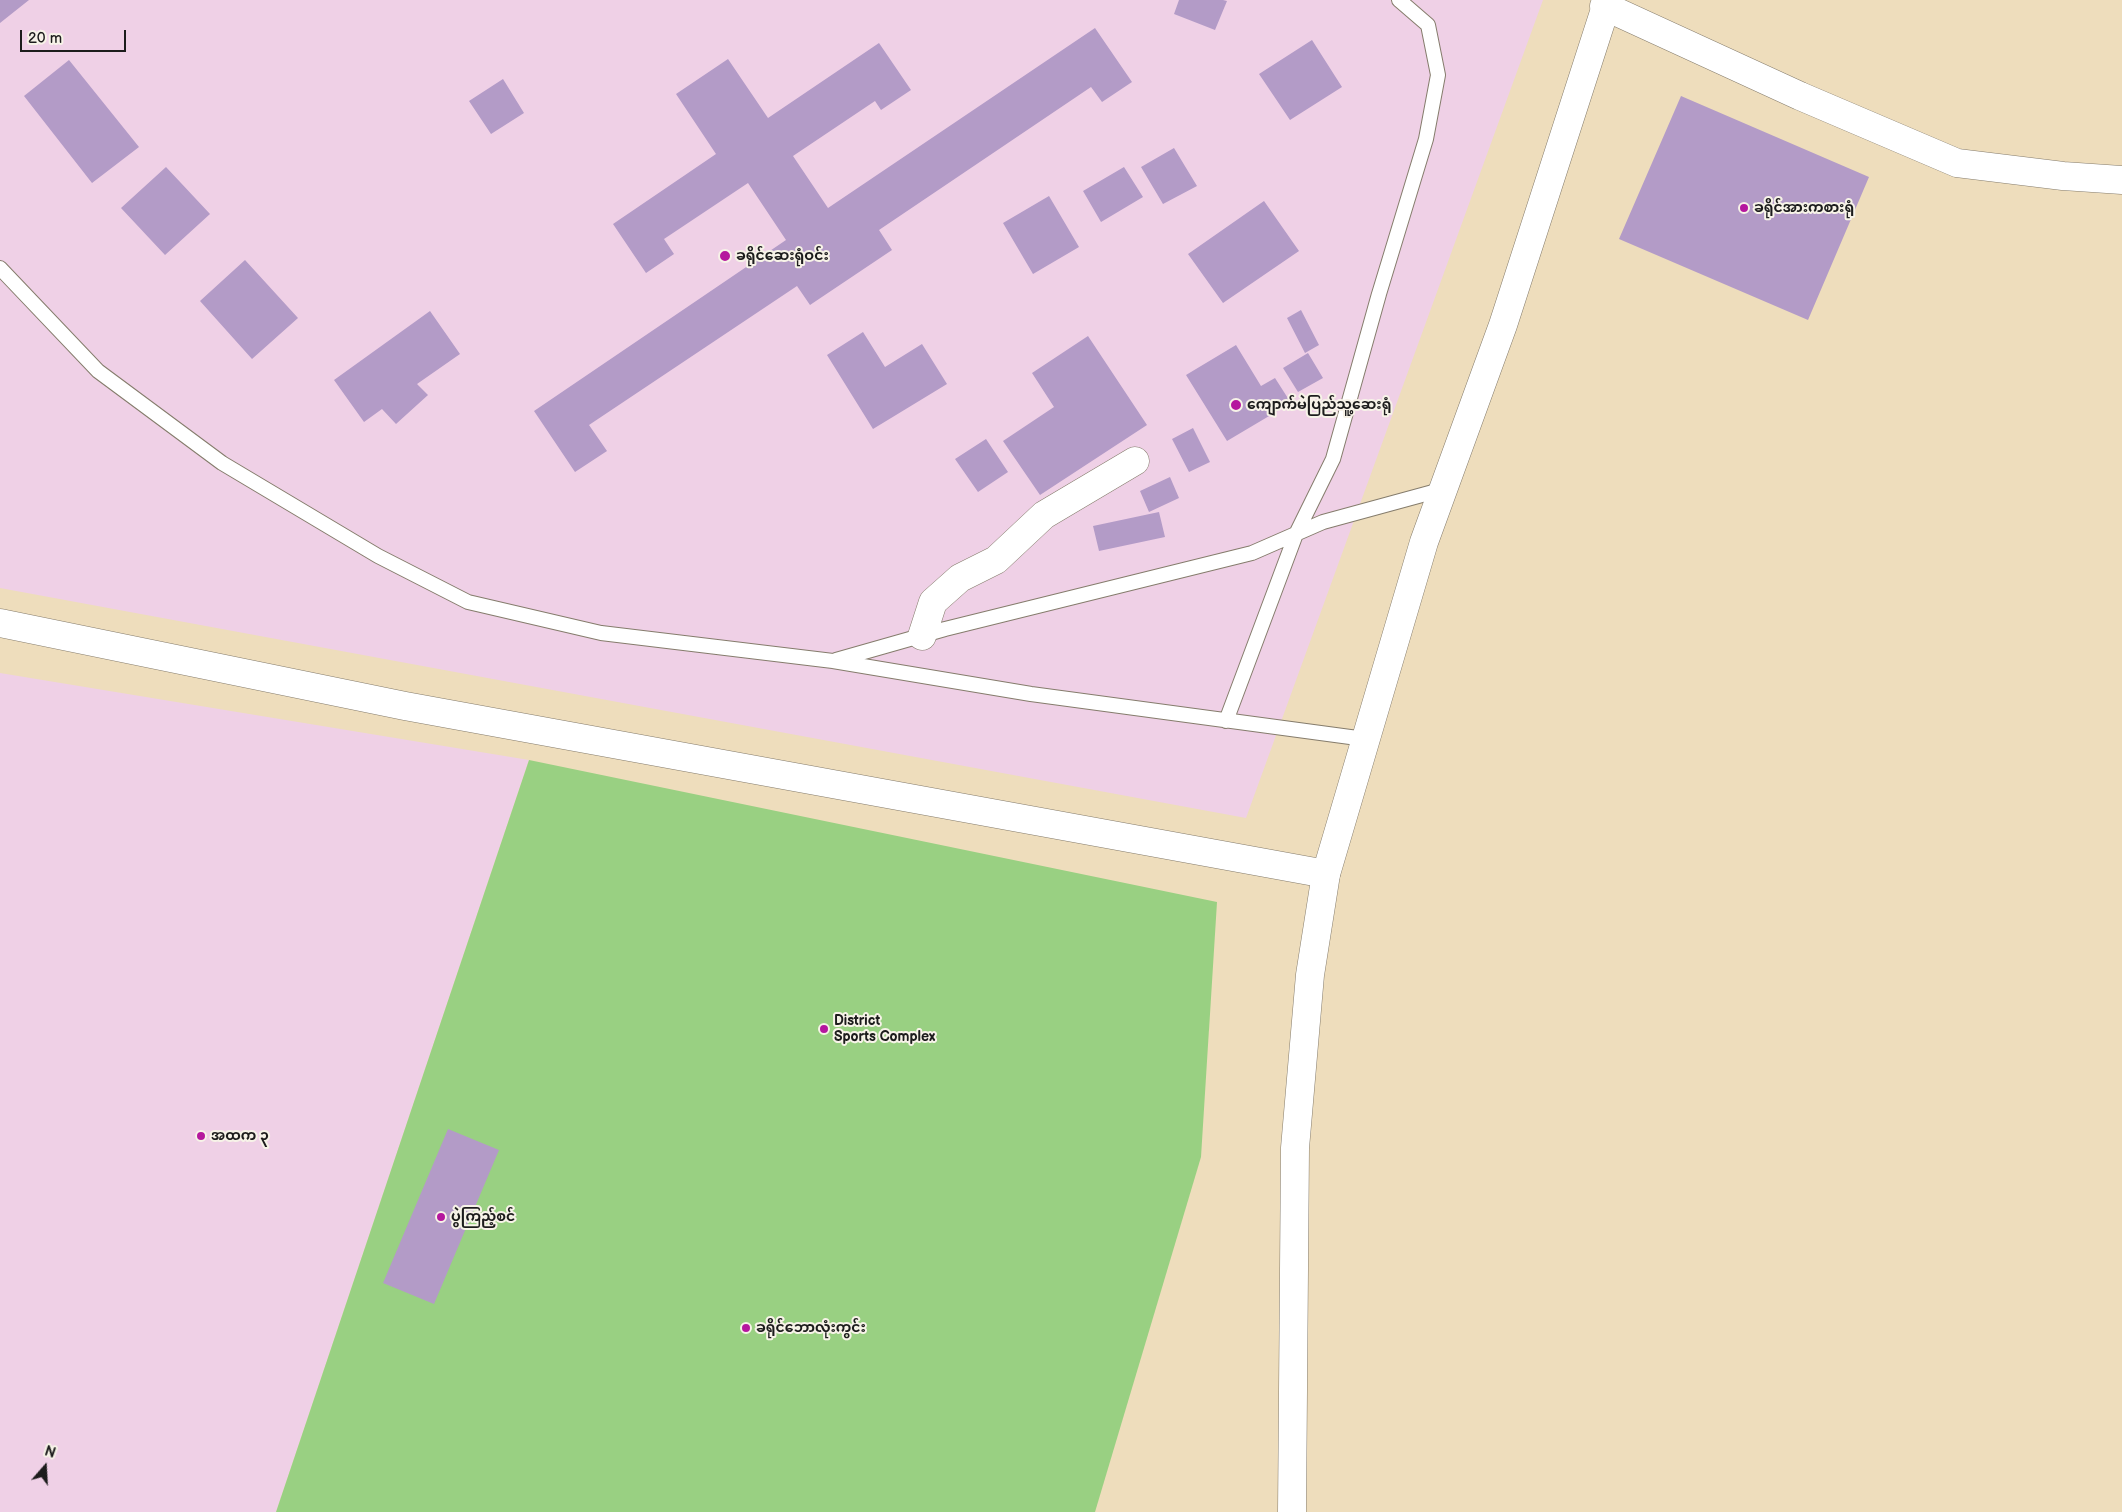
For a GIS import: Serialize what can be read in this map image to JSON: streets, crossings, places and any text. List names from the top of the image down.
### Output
{
  "places": [
    "ခရိုင်အားကစားရုံ",
    "ခရိုင်ဆေးရုံဝင်း",
    "ကျောက်မဲပြည်သူ့ဆေးရုံ",
    "District Sports Complex",
    "အထက ၃",
    "ပွဲကြည့်စင်",
    "ခရိုင်ဘောလုံးကွင်း"
  ],
  "scale_bar": "20 m",
  "north": "top"
}
